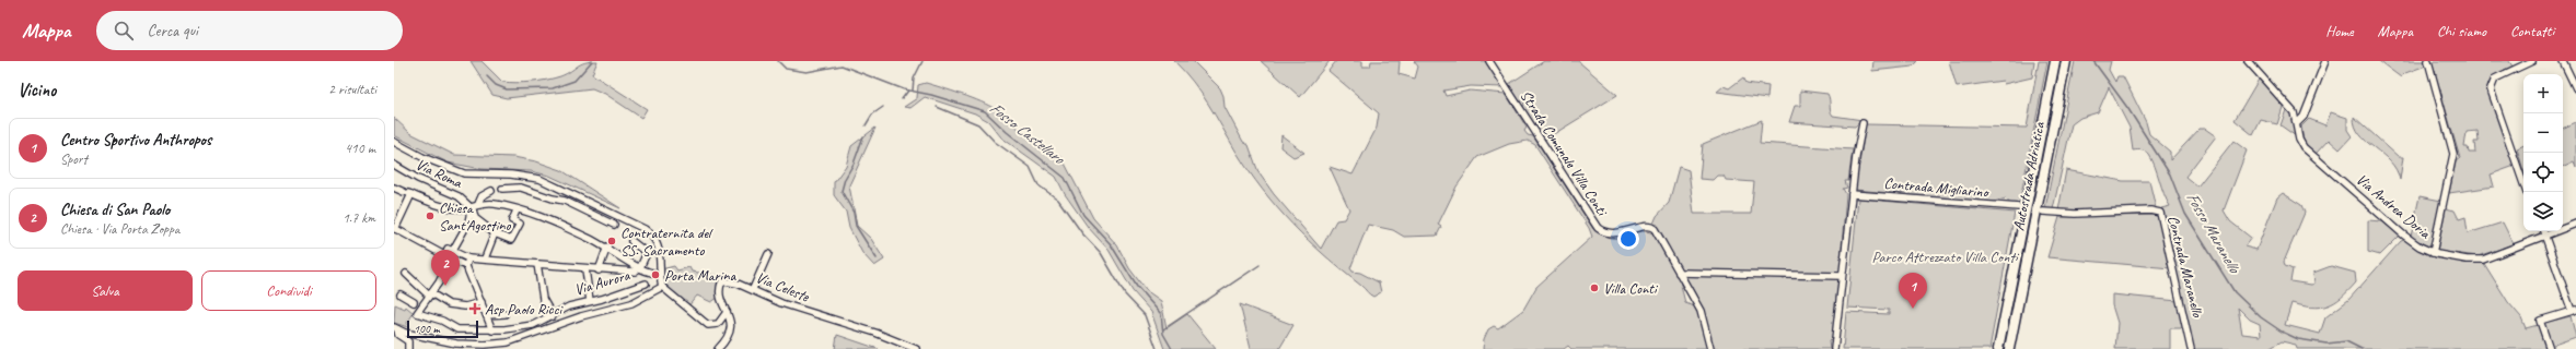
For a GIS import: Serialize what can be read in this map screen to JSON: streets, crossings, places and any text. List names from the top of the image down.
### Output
{
  "streets": {
    "highway": ["Autostrada Adriatica"],
    "street": [
      "Strada Comunale Villa Conti",
      "Via Roma",
      "Contrada Migliarino",
      "Via Andrea Doria",
      "Contrada Maranello",
      "Via Aurora",
      "Via Celeste"
    ]
  },
  "water": ["Fosso Castellaro", "Fosso Maranello"],
  "parks": ["Parco Attrezzato Villa Conti"],
  "places": {
    "other": [
      "Chiesa Sant'Agostino",
      "Contraternita del SS. Sacramento",
      "Porta Marina",
      "Villa Conti"
    ],
    "health": ["Asp Paolo Ricci"]
  },
  "scale_bar": "100 m",
  "page": {
    "header": "Mappa",
    "search": "Cerca qui",
    "nav": [
      "Home",
      "Mappa",
      "Chi siamo",
      "Contatti"
    ],
    "heading": ["Vicino", "2 risultati"],
    "map_buttons": ["+", "−"],
    "list": [
      {
        "mark": "1",
        "name": "Centro Sportivo Anthropos",
        "note": "Sport",
        "value": "410 m"
      },
      {
        "mark": "2",
        "name": "Chiesa di San Paolo",
        "note": "Chiesa · Via Porta Zoppa",
        "value": "1.7 km"
      }
    ],
    "pins": ["2", "1"],
    "buttons": ["Salva", "Condividi"],
    "scale": "100 m"
  }
}
